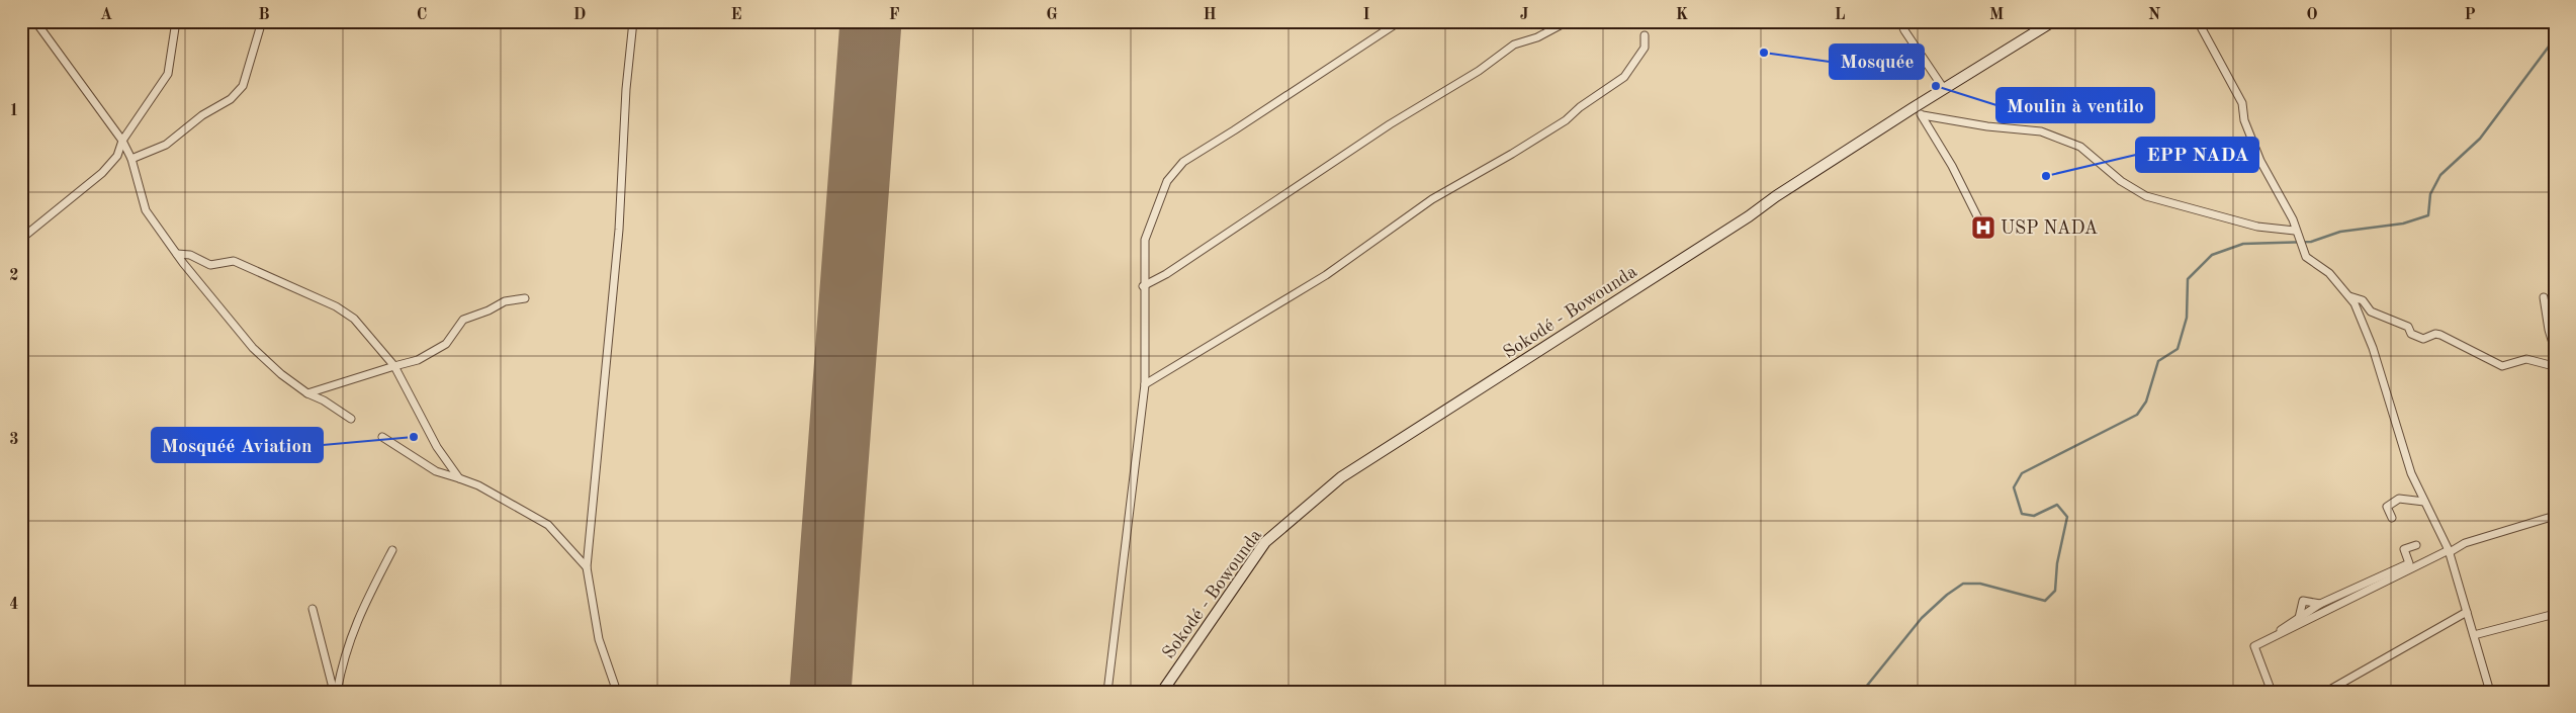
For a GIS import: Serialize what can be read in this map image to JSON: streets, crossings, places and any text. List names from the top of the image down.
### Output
{
  "streets": {
    "main road": ["Sokodé - Bowounda"]
  },
  "places": {
    "other": [
      "Mosquée",
      "Moulin à ventilo",
      "EPP NADA",
      "Mosquéé Aviation"
    ],
    "hospital": ["USP NADA"]
  },
  "grid": {
    "columns": [
      "A",
      "B",
      "C",
      "D",
      "E",
      "F",
      "G",
      "H",
      "I",
      "J",
      "K",
      "L",
      "M",
      "N",
      "O",
      "P"
    ],
    "rows": [
      "1",
      "2",
      "3",
      "4"
    ]
  }
}
